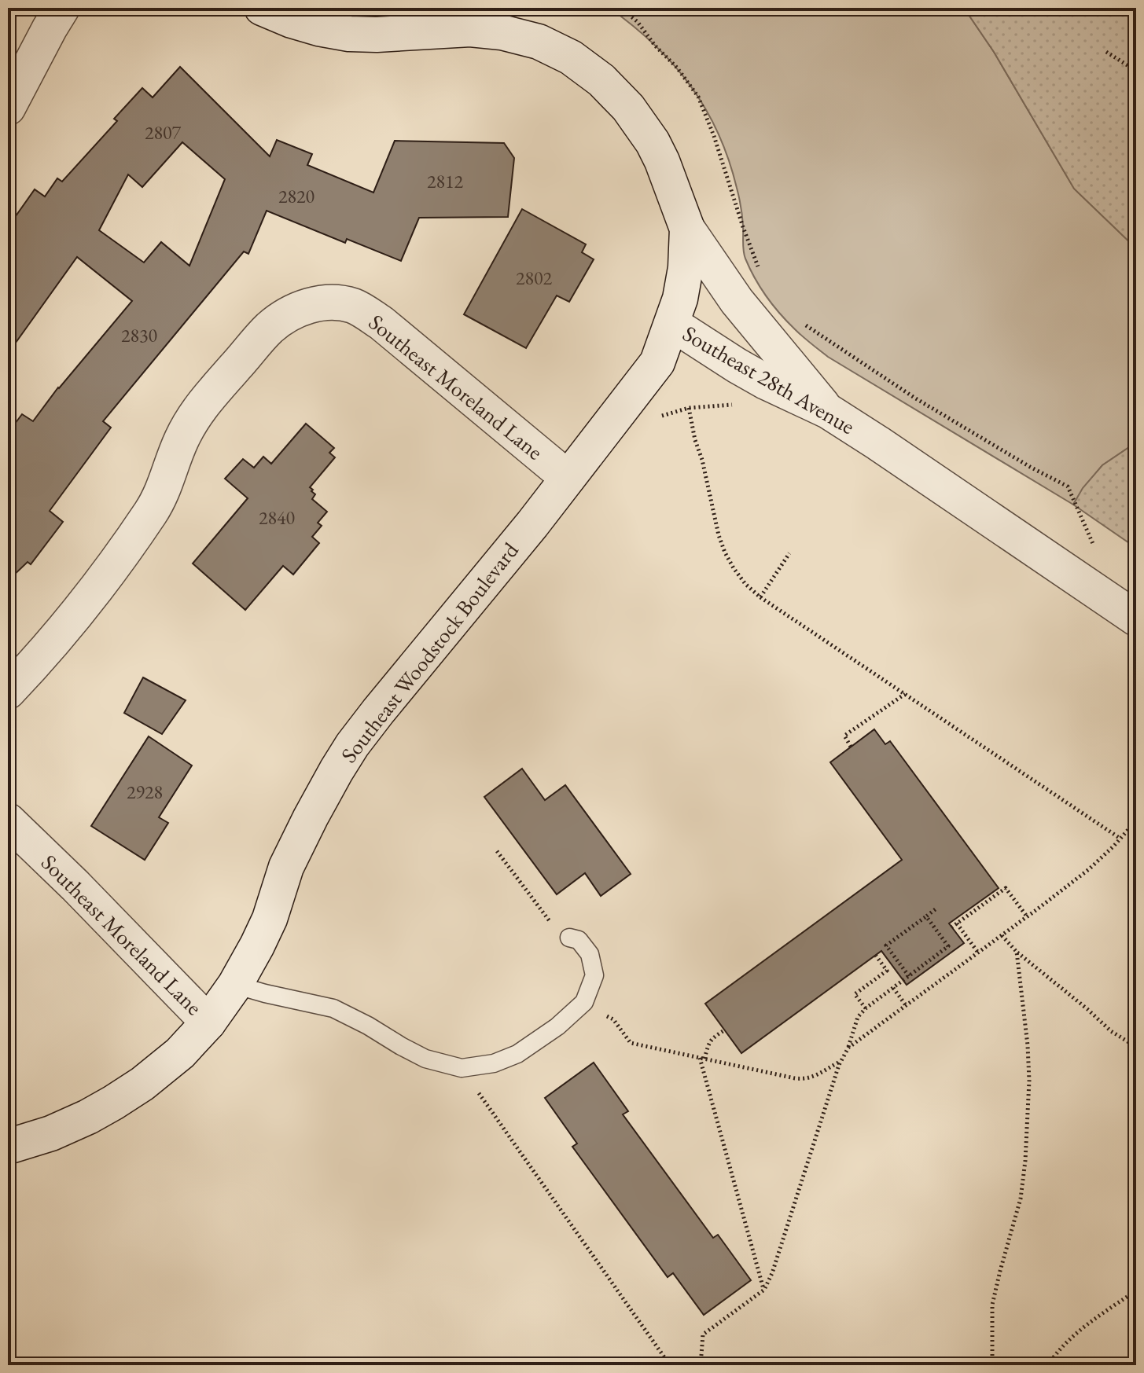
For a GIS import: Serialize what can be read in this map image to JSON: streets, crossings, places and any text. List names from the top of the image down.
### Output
{
  "streets": {
    "street": ["Southeast 28th Avenue", "Southeast Moreland Lane", "Southeast Woodstock Boulevard"]
  },
  "crossings": [
    ["Southeast 28th Avenue", "Southeast Woodstock Boulevard"],
    ["Southeast Moreland Lane", "Southeast Woodstock Boulevard"]
  ],
  "house_numbers": [
    "2807",
    "2812",
    "2820",
    "2802",
    "2830",
    "2840",
    "2928"
  ]
}
